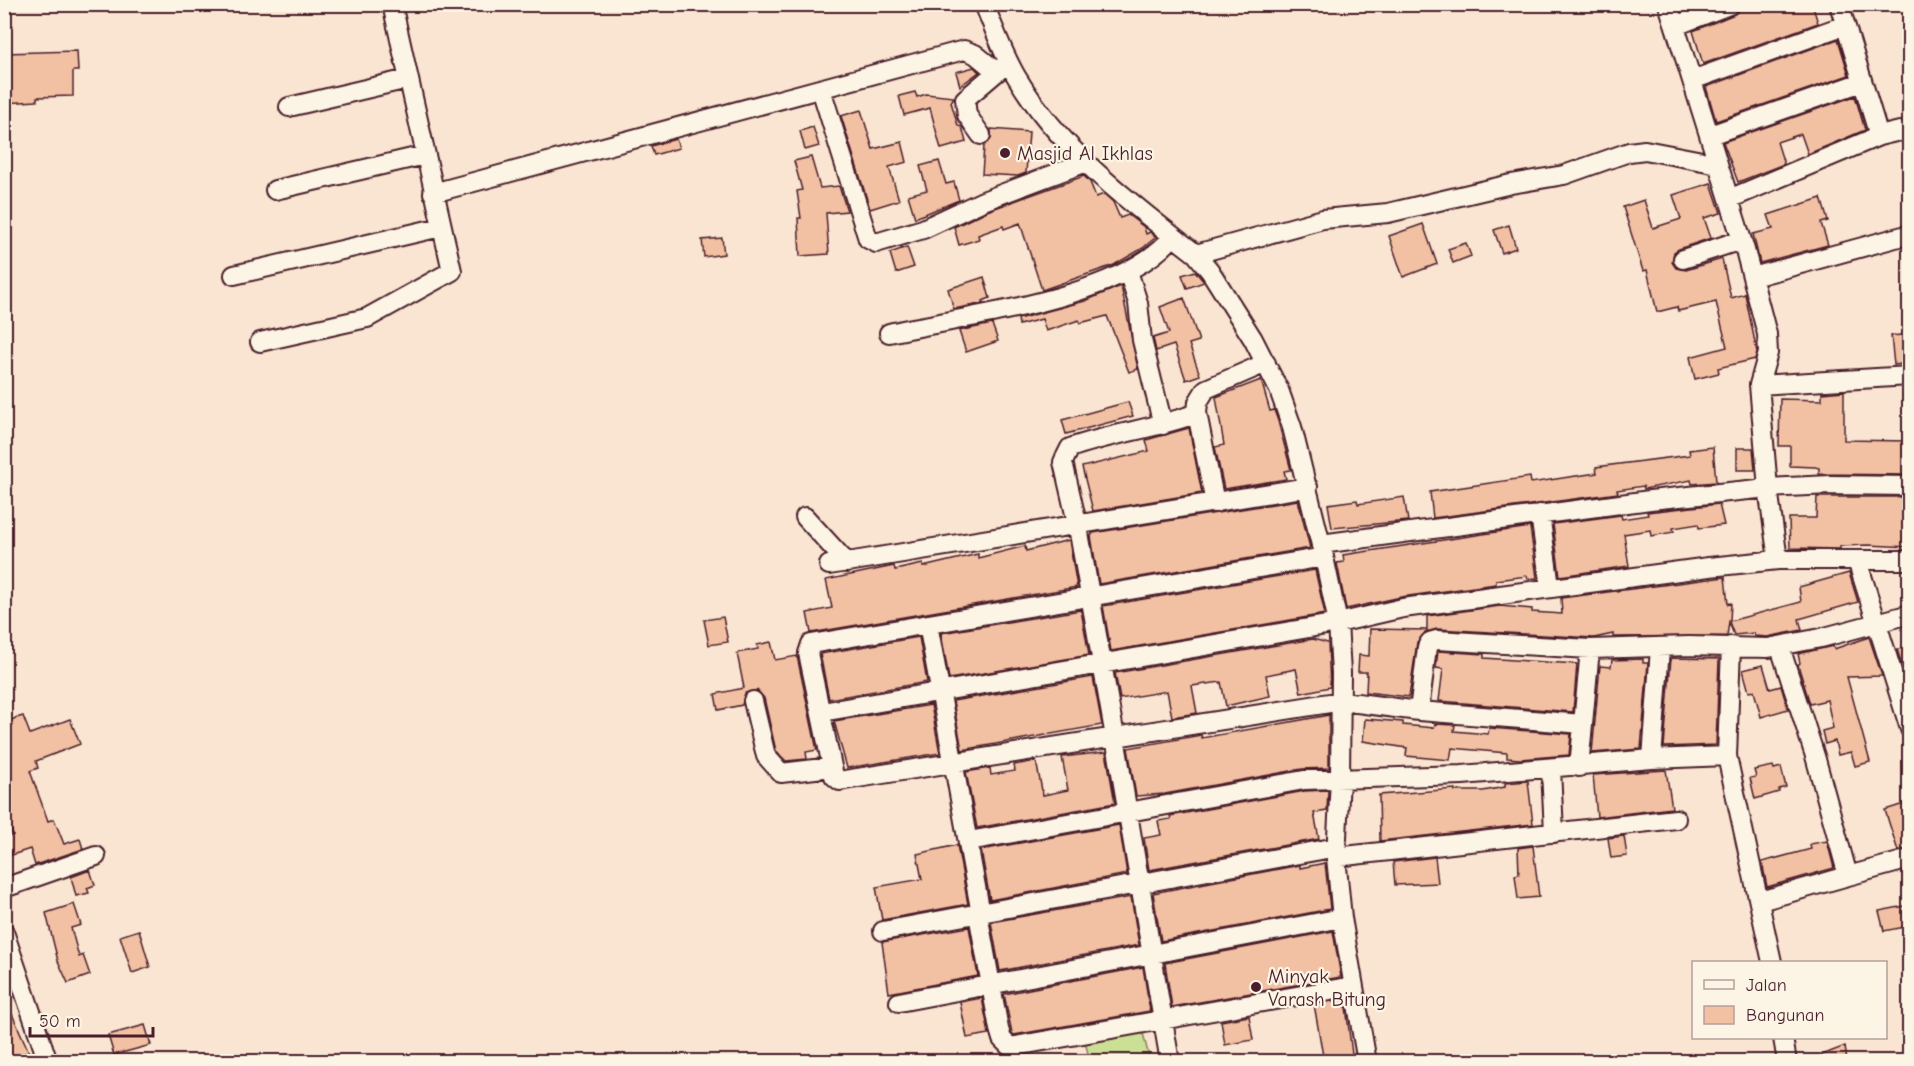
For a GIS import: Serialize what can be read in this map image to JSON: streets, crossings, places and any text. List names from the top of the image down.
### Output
{
  "places": ["Masjid Al Ikhlas", "Minyak Varash Bitung"],
  "legend": ["Jalan", "Bangunan"],
  "scale_bar": "50 m"
}
